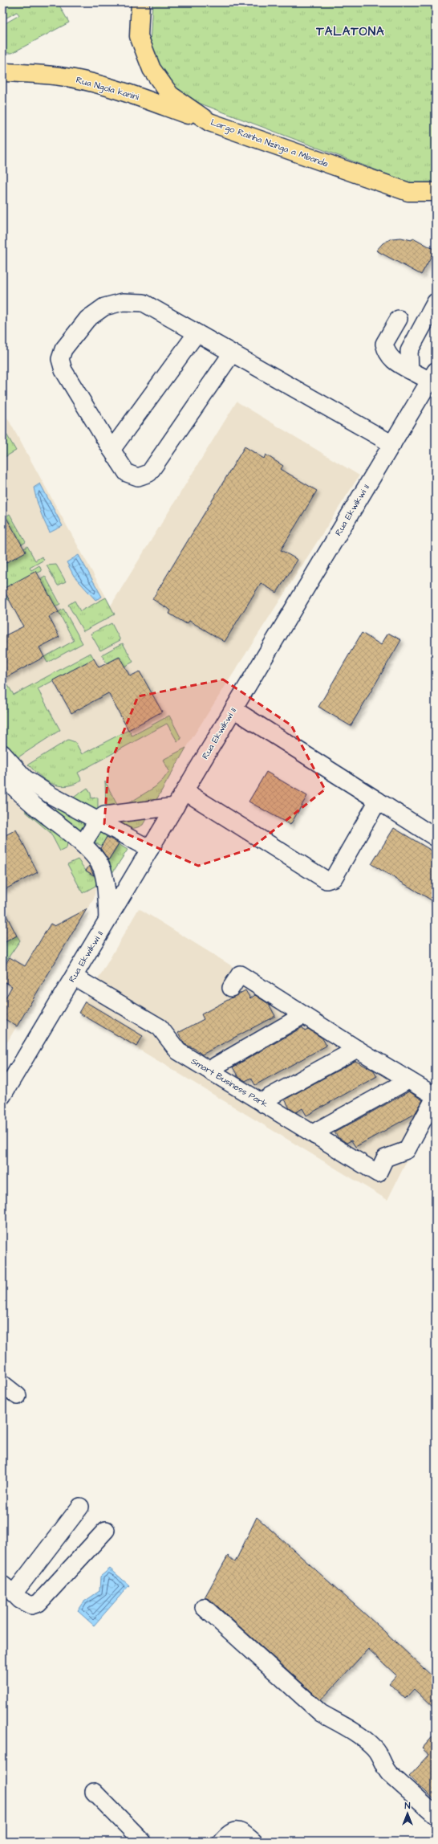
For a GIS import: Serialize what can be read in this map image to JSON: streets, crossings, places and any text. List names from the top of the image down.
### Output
{
  "streets": {
    "main road": ["Rua Ngola kanini", "Largo Rainha Nzinga a Mbande"],
    "street": ["Rua Ekwikwi II", "Smart Business Park"]
  },
  "crossings": [
    ["Rua Ngola kanini", "Largo Rainha Nzinga a Mbande"],
    ["Rua Ekwikwi II", "Smart Business Park"]
  ],
  "districts": ["TALATONA"],
  "north": "top"
}
